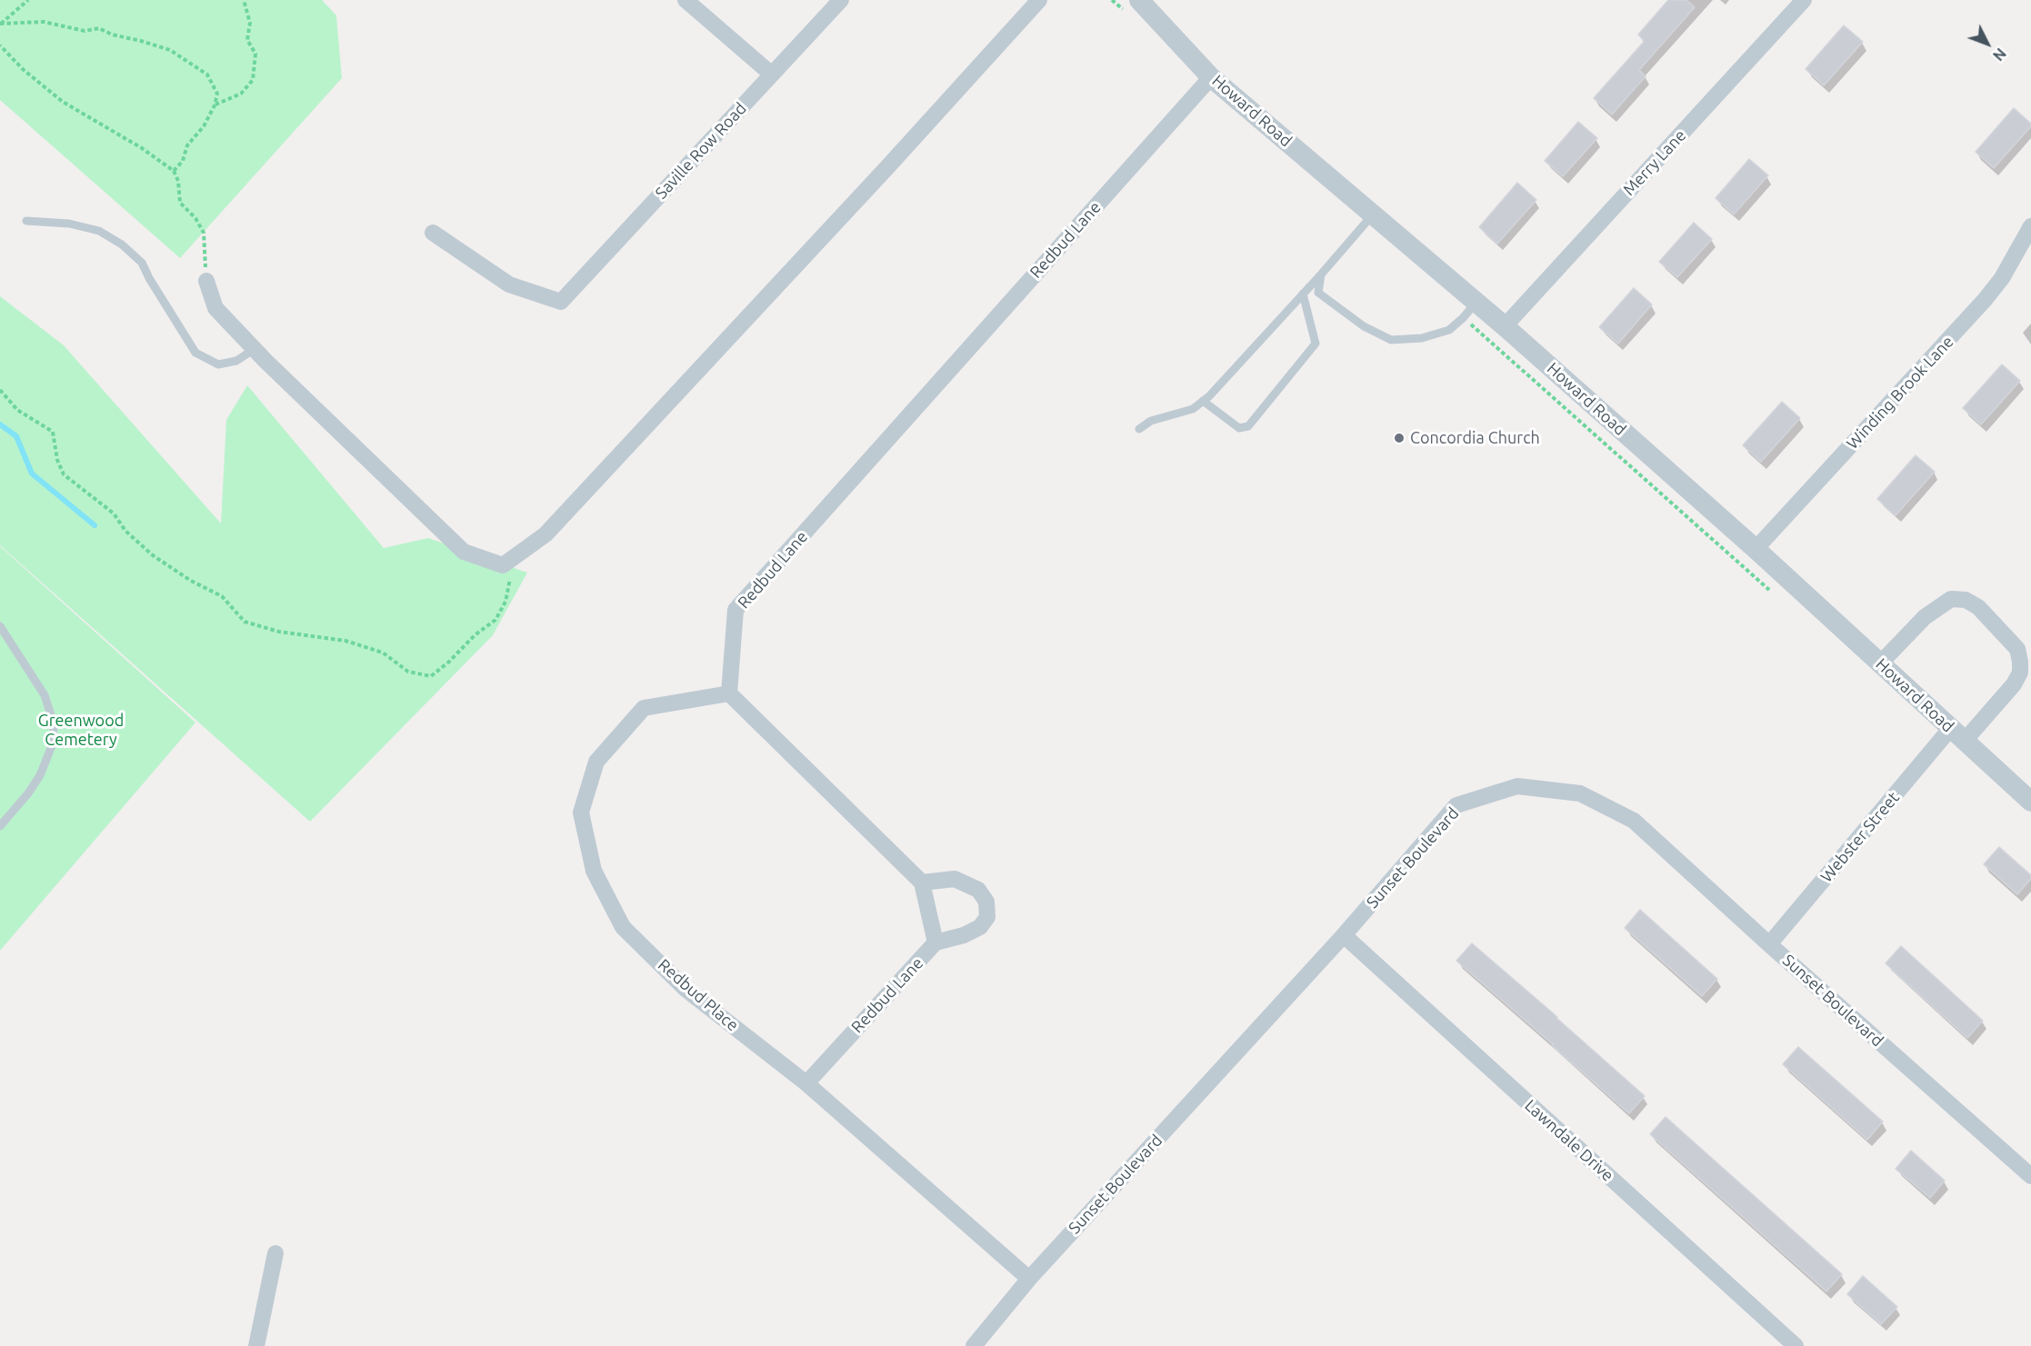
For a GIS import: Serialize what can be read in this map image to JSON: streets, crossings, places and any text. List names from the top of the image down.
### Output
{
  "streets": {
    "street": [
      "Howard Road",
      "Saville Row Road",
      "Merry Lane",
      "Redbud Lane",
      "Winding Brook Lane",
      "Webster Street",
      "Sunset Boulevard",
      "Redbud Place",
      "Lawndale Drive"
    ]
  },
  "crossings": [
    ["Howard Road", "Merry Lane"],
    ["Howard Road", "Redbud Lane"],
    ["Howard Road", "Winding Brook Lane"],
    ["Howard Road", "Webster Street"],
    ["Redbud Lane", "Redbud Place"],
    ["Webster Street", "Sunset Boulevard"],
    ["Sunset Boulevard", "Redbud Place"],
    ["Sunset Boulevard", "Lawndale Drive"]
  ],
  "parks": ["Greenwood Cemetery"],
  "places": ["Concordia Church"],
  "north": "bottom right"
}
